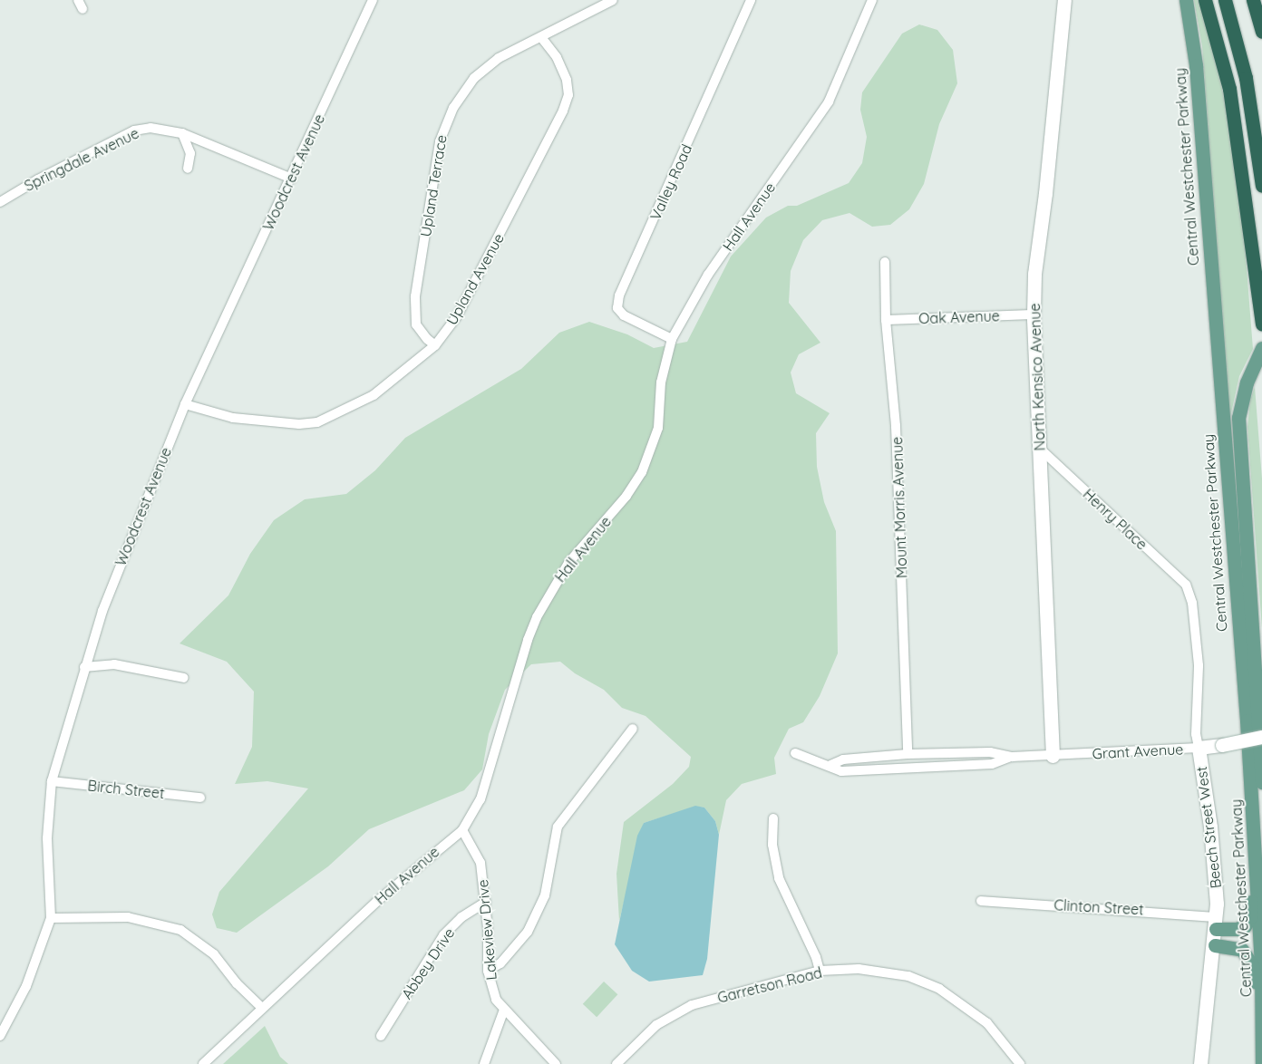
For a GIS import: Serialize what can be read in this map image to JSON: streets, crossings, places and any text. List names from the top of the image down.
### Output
{
  "streets": {
    "main road": ["Central Westchester Parkway"],
    "street": [
      "Springdale Avenue",
      "Woodcrest Avenue",
      "Valley Road",
      "Upland Terrace",
      "Hall Avenue",
      "Upland Avenue",
      "Oak Avenue",
      "North Kensico Avenue",
      "Mount Morris Avenue",
      "Henry Place",
      "Grant Avenue",
      "Birch Street",
      "Beech Street West",
      "Clinton Street",
      "Lakeview Drive",
      "Abbey Drive",
      "Garretson Road"
    ]
  },
  "crossings": [
    ["Springdale Avenue", "Woodcrest Avenue"],
    ["Woodcrest Avenue", "Upland Avenue"],
    ["Woodcrest Avenue", "Birch Street"],
    ["Valley Road", "Hall Avenue"],
    ["Upland Terrace", "Upland Avenue"],
    ["Hall Avenue", "Lakeview Drive"],
    ["Oak Avenue", "North Kensico Avenue"],
    ["Oak Avenue", "Mount Morris Avenue"],
    ["North Kensico Avenue", "Henry Place"],
    ["North Kensico Avenue", "Grant Avenue"],
    ["Mount Morris Avenue", "Grant Avenue"],
    ["Henry Place", "Beech Street West"],
    ["Grant Avenue", "Beech Street West"],
    ["Beech Street West", "Clinton Street"],
    ["Lakeview Drive", "Abbey Drive"]
  ]
}
